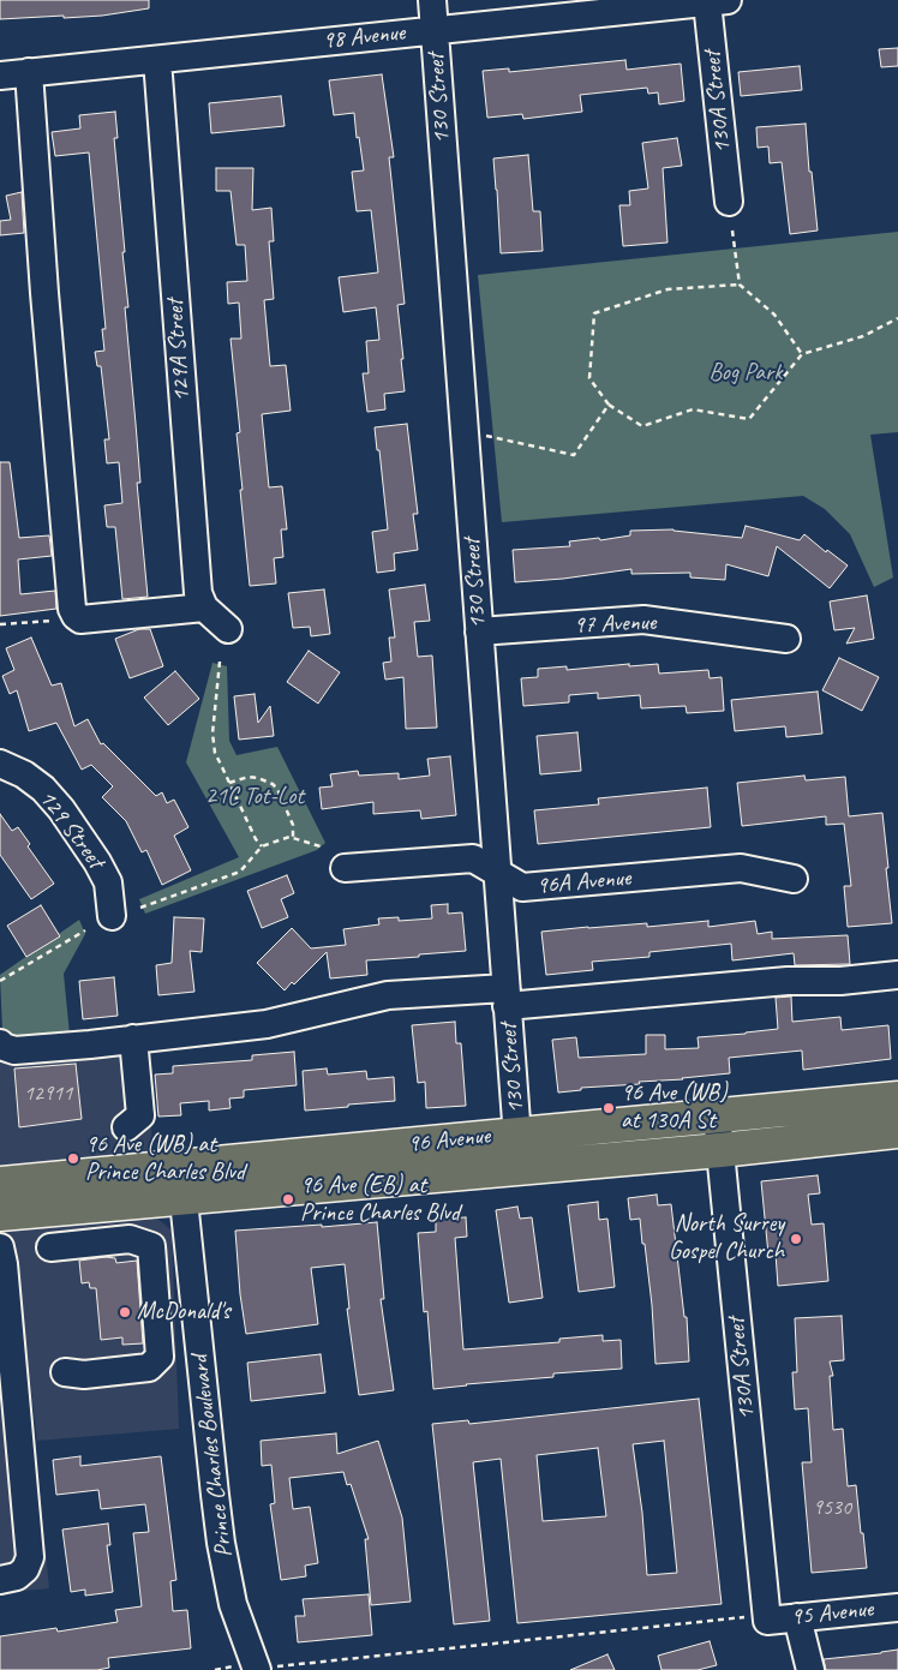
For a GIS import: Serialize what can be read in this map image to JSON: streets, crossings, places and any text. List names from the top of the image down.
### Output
{
  "streets": {
    "main road": ["96 Avenue"],
    "street": [
      "98 Avenue",
      "130 Street",
      "130A Street",
      "129A Street",
      "97 Avenue",
      "129 Street",
      "96A Avenue",
      "Prince Charles Boulevard",
      "95 Avenue"
    ]
  },
  "crossings": [
    ["98 Avenue", "130 Street"],
    ["98 Avenue", "130A Street"],
    ["98 Avenue", "129A Street"],
    ["130 Street", "97 Avenue"],
    ["130 Street", "96A Avenue"],
    ["130 Street", "96 Avenue"],
    ["130A Street", "96 Avenue"],
    ["130A Street", "95 Avenue"],
    ["96 Avenue", "Prince Charles Boulevard"]
  ],
  "parks": ["Bog Park", "21C Tot-Lot"],
  "places": [
    "96 Ave (WB) at 130A St",
    "96 Ave (WB) at Prince Charles Blvd",
    "96 Ave (EB) at Prince Charles Blvd",
    "North Surrey Gospel Church",
    "McDonald's"
  ],
  "house_numbers": ["12911", "9530"]
}
